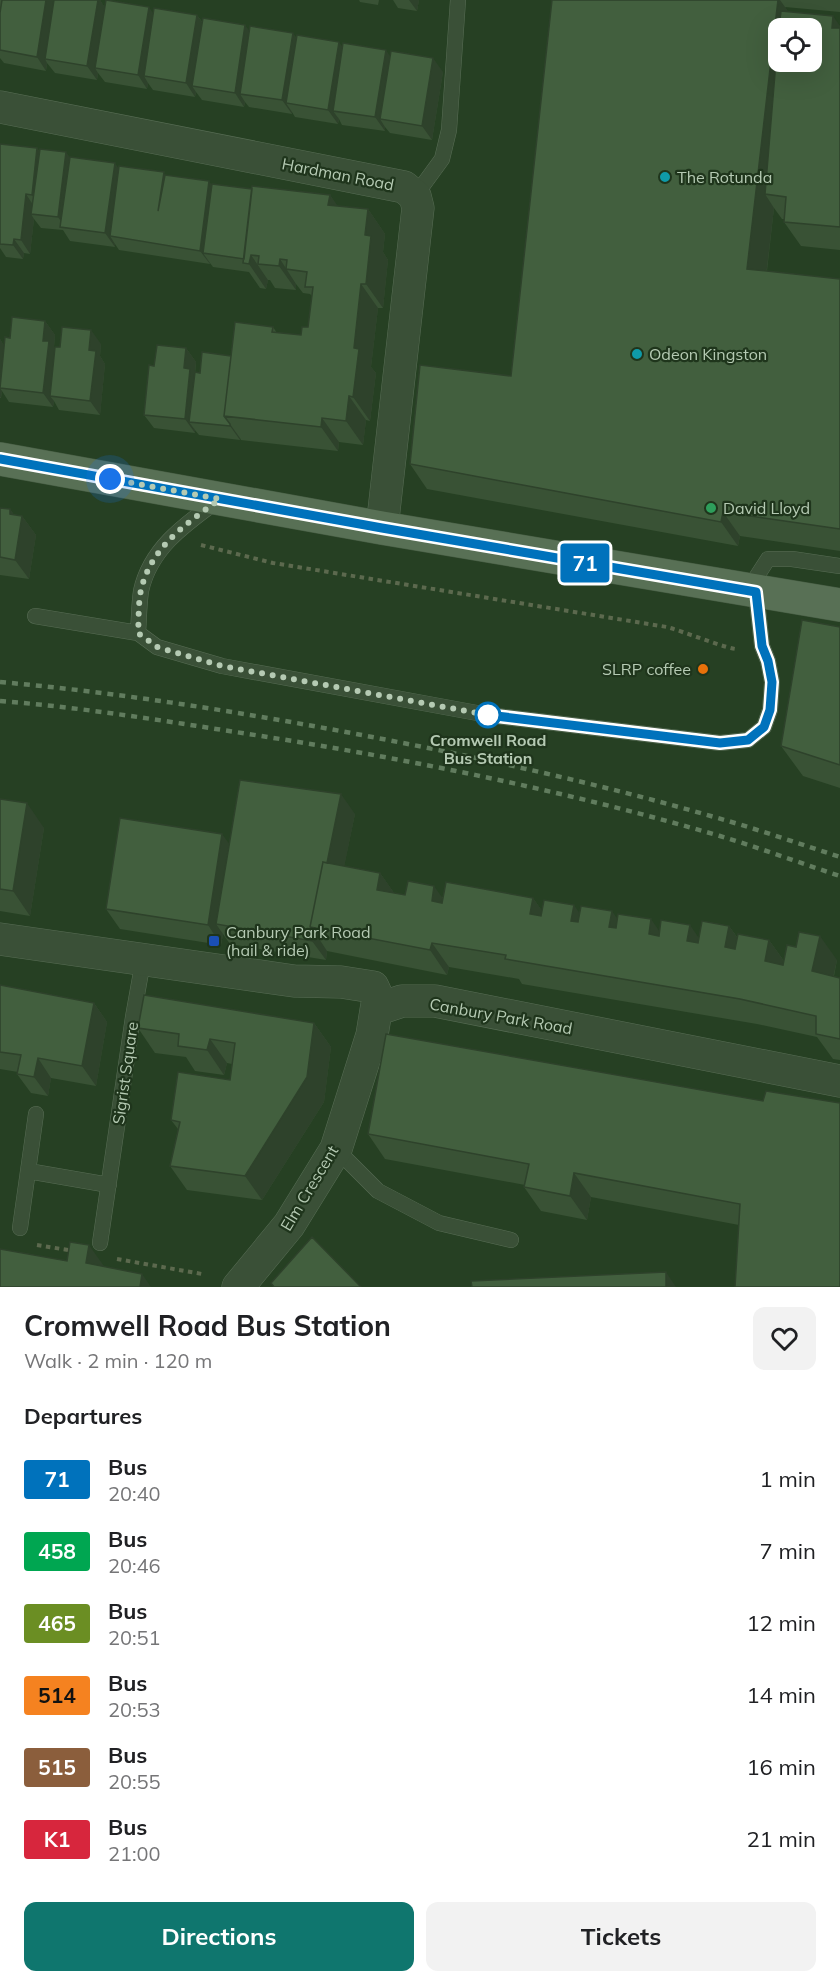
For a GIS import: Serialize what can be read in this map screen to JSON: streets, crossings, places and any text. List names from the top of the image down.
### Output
{
  "streets": {
    "street": ["Hardman Road", "Canbury Park Road", "Elm Crescent"],
    "lane": ["Sigrist Square"]
  },
  "crossings": [
    ["Canbury Park Road", "Elm Crescent"]
  ],
  "places": {
    "other": [
      "The Rotunda",
      "Odeon Kingston",
      "David Lloyd",
      "SLRP coffee",
      "Cromwell Road Bus Station"
    ],
    "transit": ["Canbury Park Road (hail & ride)"]
  },
  "lines": ["bus line 71"],
  "page": {
    "on_map": "71",
    "heading": [
      ["Cromwell Road Bus Station", "Walk · 2 min · 120 m"],
      "Departures"
    ],
    "list": [
      {
        "mark": "71",
        "name": "Bus",
        "note": "20:40",
        "value": "1 min"
      },
      {
        "mark": "458",
        "name": "Bus",
        "note": "20:46",
        "value": "7 min"
      },
      {
        "mark": "465",
        "name": "Bus",
        "note": "20:51",
        "value": "12 min"
      },
      {
        "mark": "514",
        "name": "Bus",
        "note": "20:53",
        "value": "14 min"
      },
      {
        "mark": "515",
        "name": "Bus",
        "note": "20:55",
        "value": "16 min"
      },
      {
        "mark": "K1",
        "name": "Bus",
        "note": "21:00",
        "value": "21 min"
      }
    ],
    "buttons": ["Directions", "Tickets"]
  }
}
